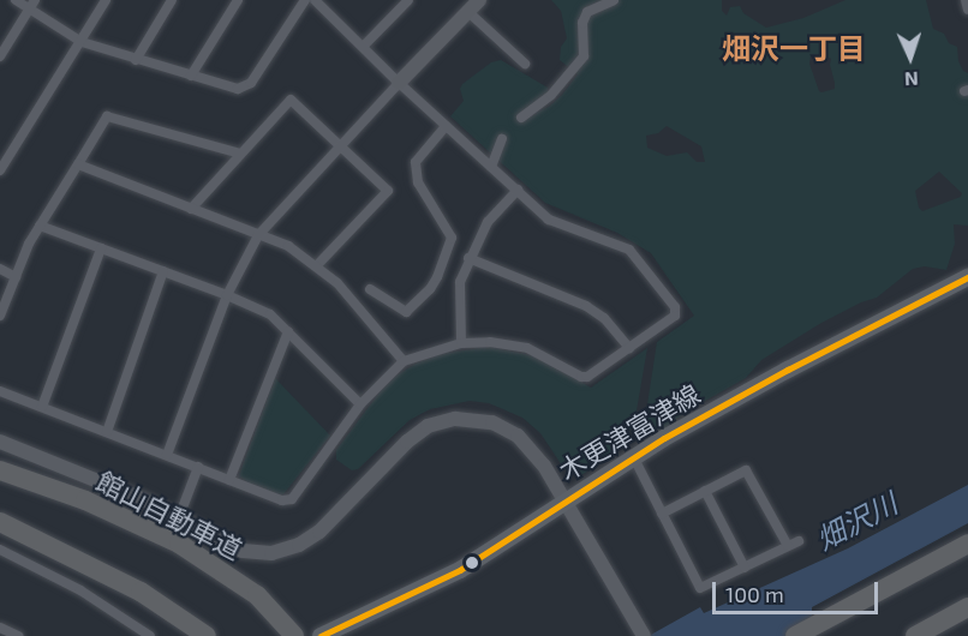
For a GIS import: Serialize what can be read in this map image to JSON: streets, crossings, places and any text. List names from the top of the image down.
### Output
{
  "streets": {
    "highway": ["館山自動車道"],
    "main road": ["木更津富津線"]
  },
  "districts": ["畑沢一丁目"],
  "water": ["畑沢川"],
  "scale_bar": "100 m",
  "north": "bottom"
}
